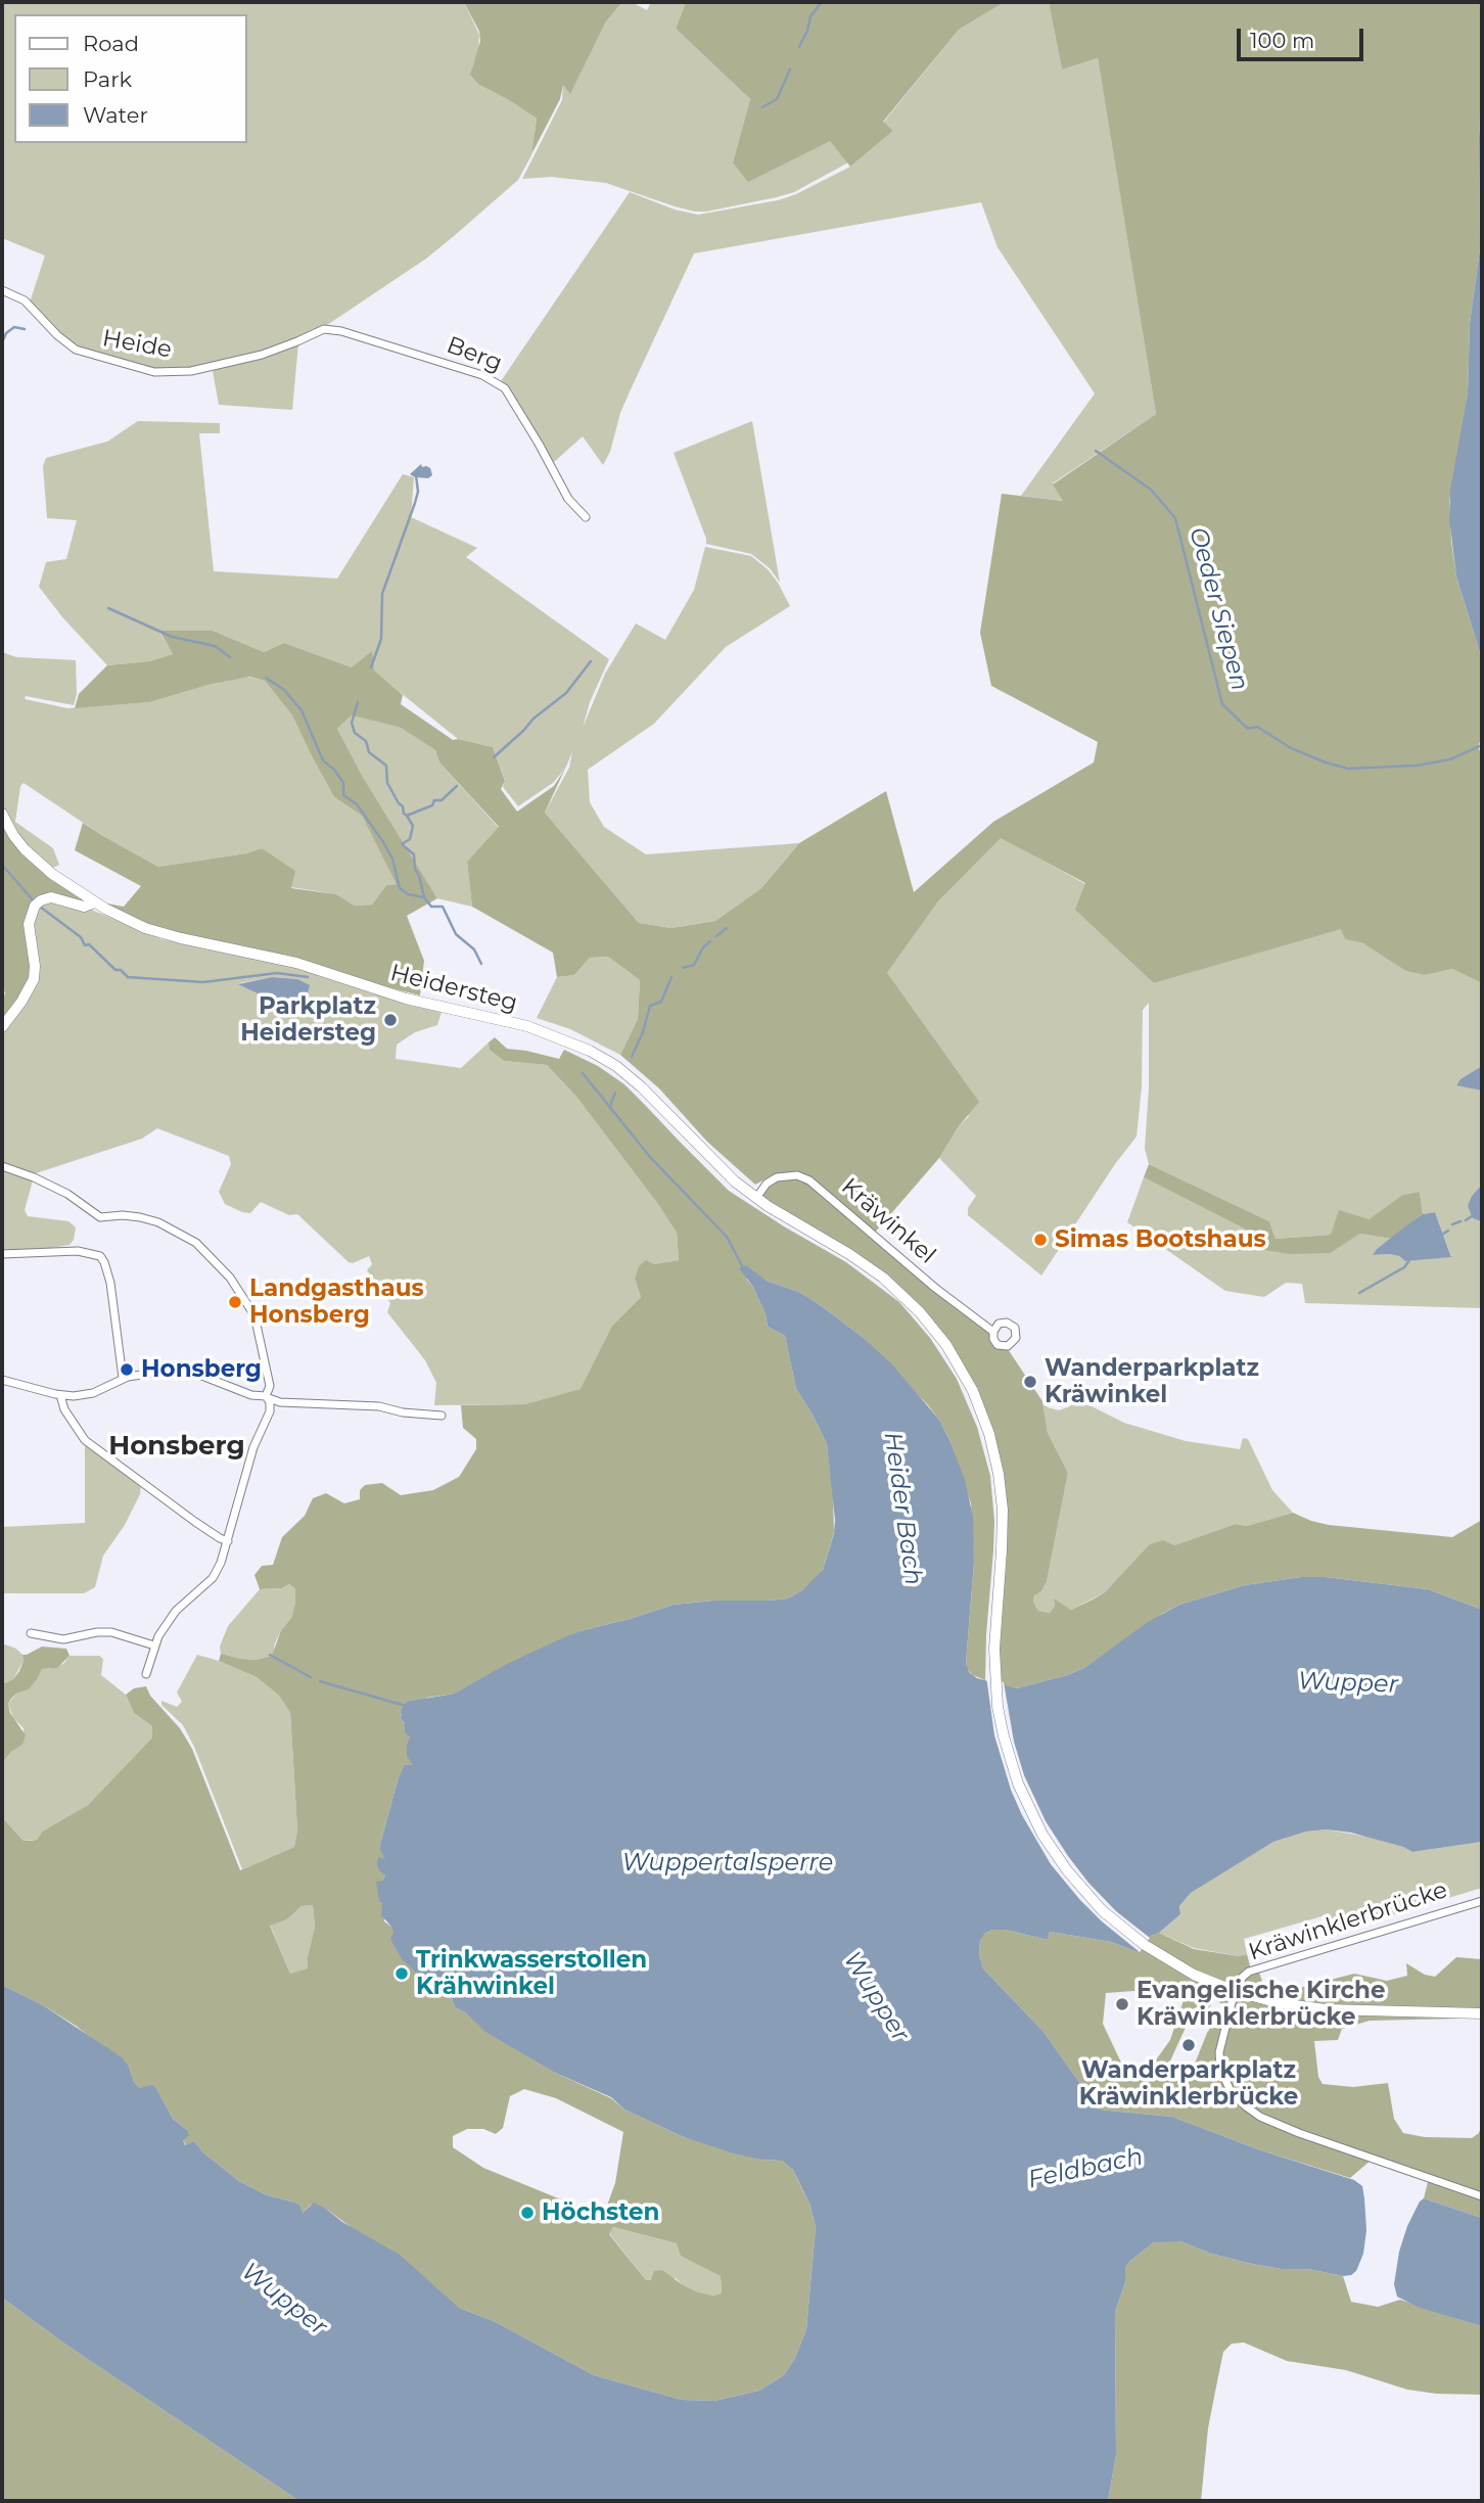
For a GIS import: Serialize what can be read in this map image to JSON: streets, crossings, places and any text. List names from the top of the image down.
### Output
{
  "streets": {
    "main road": ["Heidersteg"],
    "street": [
      "Heide",
      "Berg",
      "Kräwinkel",
      "Kräwinklerbrücke"
    ]
  },
  "crossings": [
    ["Heide", "Berg"],
    ["Heidersteg", "Kräwinkel"],
    ["Heidersteg", "Kräwinklerbrücke"]
  ],
  "districts": ["Honsberg"],
  "water": [
    "Oeder Siepen",
    "Heider Bach",
    "Wupper",
    "Wuppertalsperre",
    "Feldbach"
  ],
  "places": [
    "Parkplatz Heidersteg",
    "Simas Bootshaus",
    "Landgasthaus Honsberg",
    "Honsberg",
    "Wanderparkplatz Kräwinkel",
    "Trinkwasserstollen Krähwinkel",
    "Evangelische Kirche Kräwinklerbrücke",
    "Wanderparkplatz Kräwinklerbrücke",
    "Höchsten"
  ],
  "legend": ["Road", "Park", "Water"],
  "scale_bar": "100 m"
}
